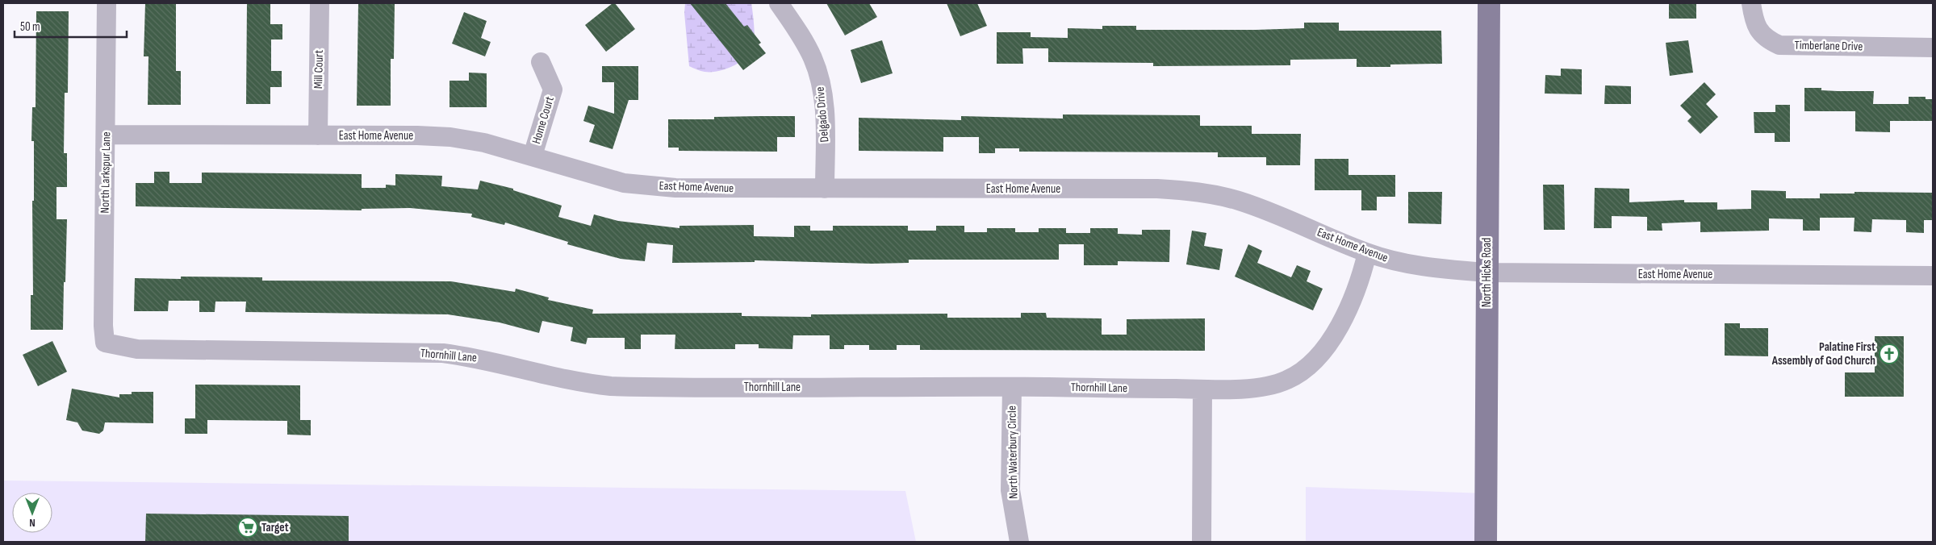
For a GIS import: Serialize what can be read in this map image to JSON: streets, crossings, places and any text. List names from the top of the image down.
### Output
{
  "streets": {
    "main road": ["North Hicks Road"],
    "street": [
      "Timberlane Drive",
      "Mill Court",
      "Delgado Drive",
      "Home Court",
      "East Home Avenue",
      "North Larkspur Lane",
      "Thornhill Lane",
      "North Waterbury Circle"
    ]
  },
  "crossings": [
    ["Mill Court", "East Home Avenue"],
    ["Delgado Drive", "East Home Avenue"],
    ["Home Court", "East Home Avenue"],
    ["East Home Avenue", "North Larkspur Lane"],
    ["East Home Avenue", "North Hicks Road"],
    ["East Home Avenue", "Thornhill Lane"],
    ["North Larkspur Lane", "Thornhill Lane"],
    ["Thornhill Lane", "North Waterbury Circle"]
  ],
  "places": {
    "church": ["Palatine First Assembly of God Church"],
    "supermarket": ["Target"]
  },
  "scale_bar": "50 m",
  "north": "bottom"
}
